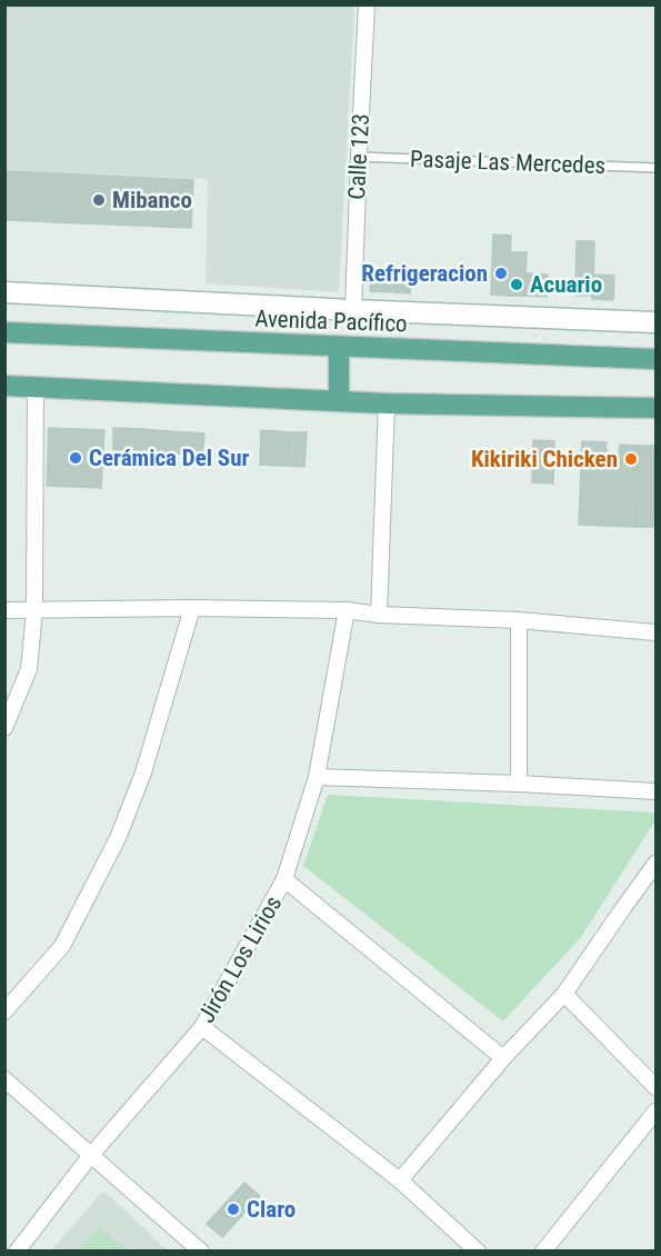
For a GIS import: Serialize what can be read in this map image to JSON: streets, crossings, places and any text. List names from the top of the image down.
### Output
{
  "streets": {
    "main road": ["Avenida Pacífico"],
    "street": ["Calle 123", "Jirón Los Lirios"],
    "lane": ["Pasaje Las Mercedes"]
  },
  "crossings": [
    ["Calle 123", "Pasaje Las Mercedes"]
  ],
  "places": [
    "Mibanco",
    "Refrigeracion",
    "Acuario",
    "Cerámica Del Sur",
    "Kikiriki Chicken",
    "Claro"
  ]
}
